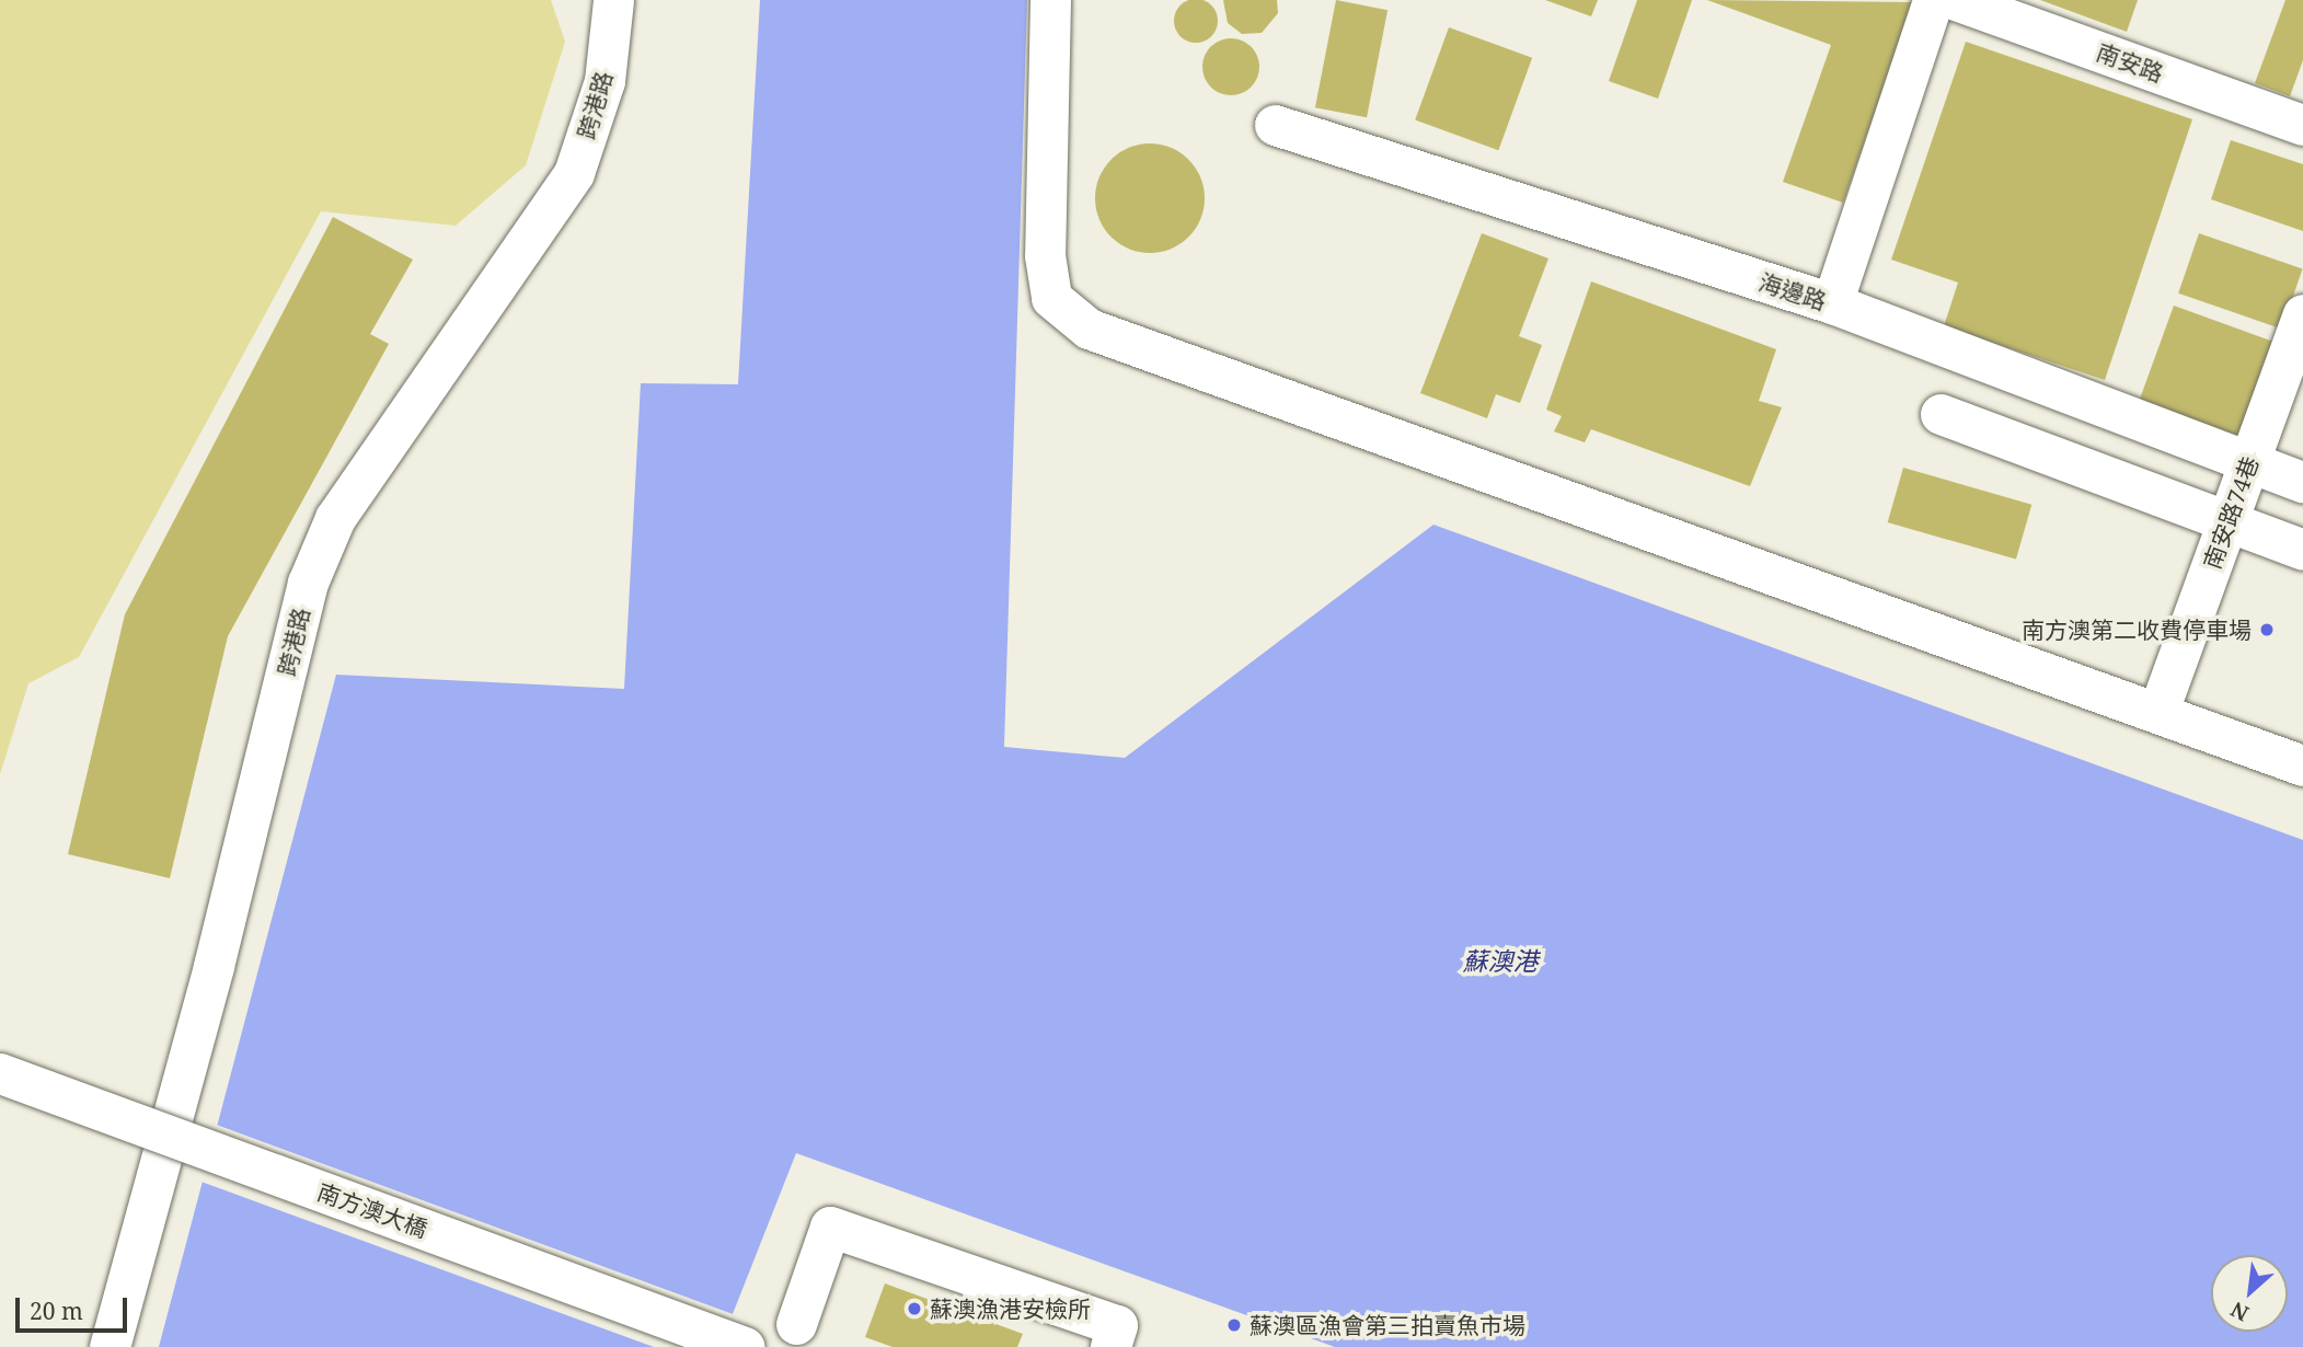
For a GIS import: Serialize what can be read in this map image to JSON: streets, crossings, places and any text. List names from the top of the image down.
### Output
{
  "streets": {
    "street": [
      "南安路",
      "跨港路",
      "海邊路",
      "南安路74巷",
      "南方澳大橋"
    ]
  },
  "crossings": [
    ["海邊路", "南安路74巷"]
  ],
  "water": ["蘇澳港"],
  "places": ["南方澳第二收費停車場", "蘇澳漁港安檢所", "蘇澳區漁會第三拍賣魚市場"],
  "scale_bar": "20 m",
  "north": "bottom left"
}
